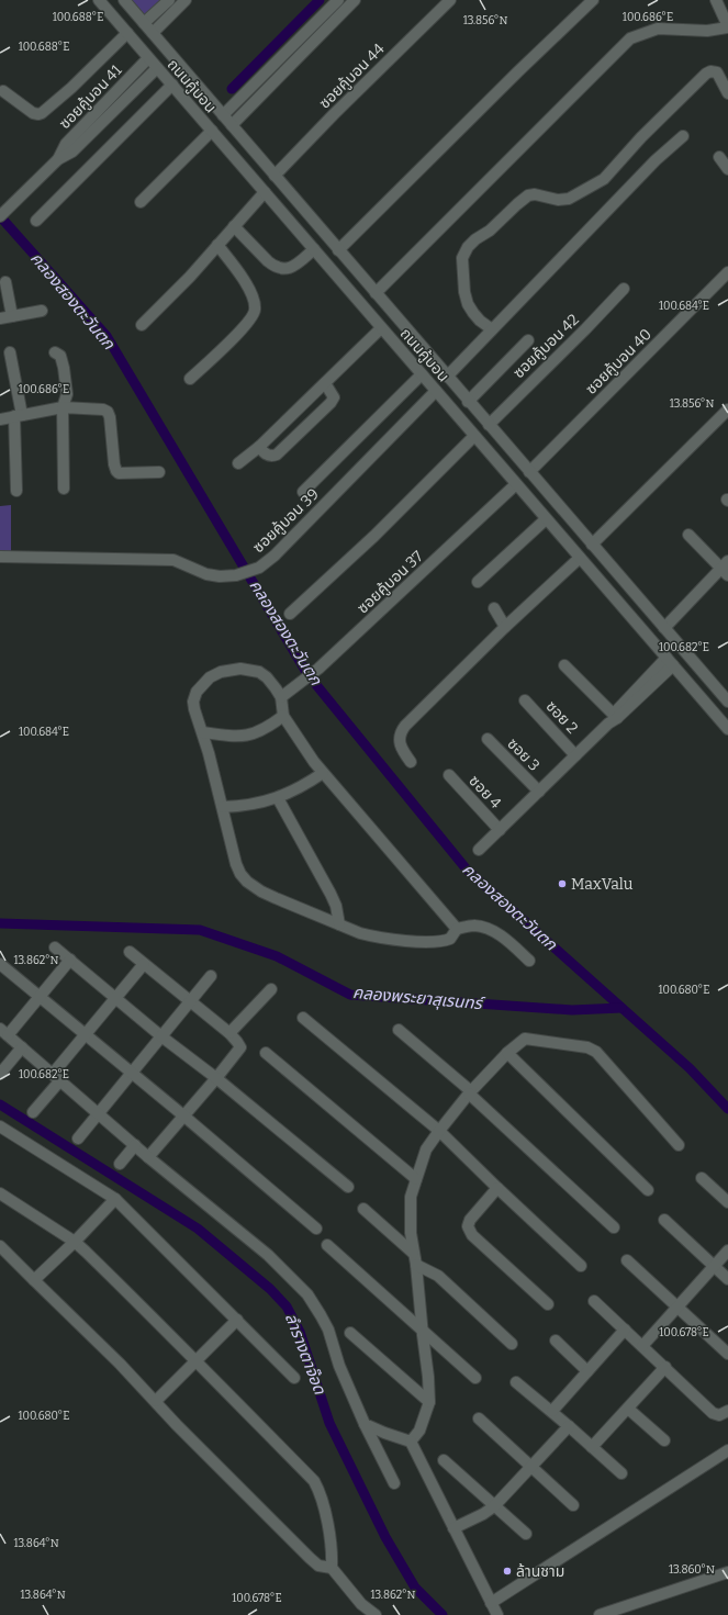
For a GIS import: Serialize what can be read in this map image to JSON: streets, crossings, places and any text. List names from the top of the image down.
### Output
{
  "streets": {
    "street": [
      "ซอยคู้บอน 44",
      "ถนนคู้บอน",
      "ซอยคู้บอน 41",
      "ซอยคู้บอน 42",
      "ซอยคู้บอน 40",
      "ซอยคู้บอน 39",
      "ซอยคู้บอน 37",
      "ซอย 2",
      "ซอย 3",
      "ซอย 4"
    ]
  },
  "crossings": [
    ["ซอยคู้บอน 44", "ถนนคู้บอน"],
    ["ถนนคู้บอน", "ซอยคู้บอน 41"],
    ["ถนนคู้บอน", "ซอยคู้บอน 42"],
    ["ถนนคู้บอน", "ซอยคู้บอน 40"],
    ["ถนนคู้บอน", "ซอยคู้บอน 39"],
    ["ถนนคู้บอน", "ซอยคู้บอน 37"]
  ],
  "water": ["คลองสองตะวันตก", "คลองพระยาสุเรนทร์", "ลำรางตาจ๊อด"],
  "places": ["MaxValu", "ล้านชาม"],
  "coordinates": [
    "100.688°E",
    "100.686°E",
    "13.856°N",
    "100.684°E",
    "100.682°E",
    "13.862°N",
    "100.680°E",
    "100.678°E",
    "13.864°N",
    "13.860°N"
  ]
}
